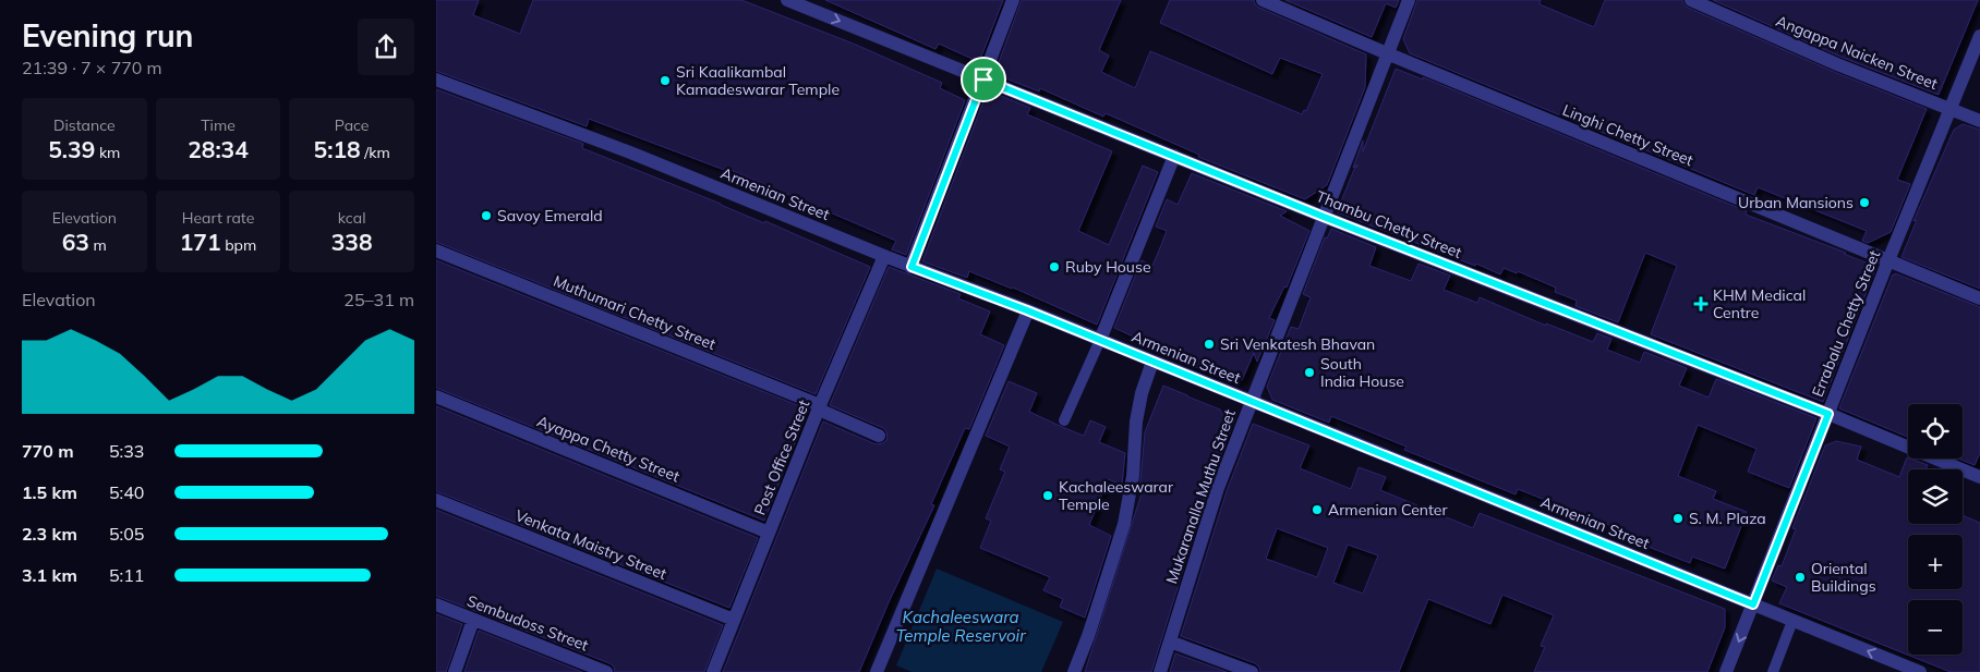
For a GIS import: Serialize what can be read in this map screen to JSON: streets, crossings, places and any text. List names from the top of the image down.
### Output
{
  "streets": {
    "street": [
      "Angappa Naicken Street",
      "Linghi Chetty Street",
      "Armenian Street",
      "Thambu Chetty Street",
      "Muthumari Chetty Street",
      "Errabalu Chetty Street",
      "Ayappa Chetty Street",
      "Post Office Street",
      "Mukaranalla Muthu Street",
      "Venkata Maistry Street",
      "Sembudoss Street"
    ]
  },
  "crossings": [
    ["Angappa Naicken Street", "Errabalu Chetty Street"],
    ["Linghi Chetty Street", "Errabalu Chetty Street"],
    ["Linghi Chetty Street", "Mukaranalla Muthu Street"],
    ["Armenian Street", "Errabalu Chetty Street"],
    ["Armenian Street", "Post Office Street"],
    ["Armenian Street", "Mukaranalla Muthu Street"],
    ["Thambu Chetty Street", "Errabalu Chetty Street"],
    ["Thambu Chetty Street", "Mukaranalla Muthu Street"],
    ["Muthumari Chetty Street", "Post Office Street"],
    ["Ayappa Chetty Street", "Post Office Street"],
    ["Post Office Street", "Venkata Maistry Street"]
  ],
  "water": ["Kachaleeswara Temple Reservoir"],
  "places": {
    "other": [
      "Sri Kaalikambal Kamadeswarar Temple",
      "Urban Mansions",
      "Savoy Emerald",
      "Ruby House",
      "Sri Venkatesh Bhavan",
      "South India House",
      "Kachaleeswarar Temple",
      "Armenian Center",
      "S. M. Plaza",
      "Oriental Buildings"
    ],
    "health": ["KHM Medical Centre"]
  },
  "page": {
    "heading": ["Evening run", "21:39 · 7 × 770 m"],
    "stats": [
      ["Distance", "5.39 km"],
      ["Time", "28:34"],
      ["Pace", "5:18 /km"],
      ["Elevation", "63 m"],
      ["Heart rate", "171 bpm"],
      ["kcal", "338"]
    ],
    "chart": ["Elevation", "25–31 m"],
    "map_buttons": ["+", "−"],
    "list": [
      {
        "name": "770 m",
        "note": "5:33"
      },
      {
        "name": "1.5 km",
        "note": "5:40"
      },
      {
        "name": "2.3 km",
        "note": "5:05"
      },
      {
        "name": "3.1 km",
        "note": "5:11"
      }
    ]
  }
}
